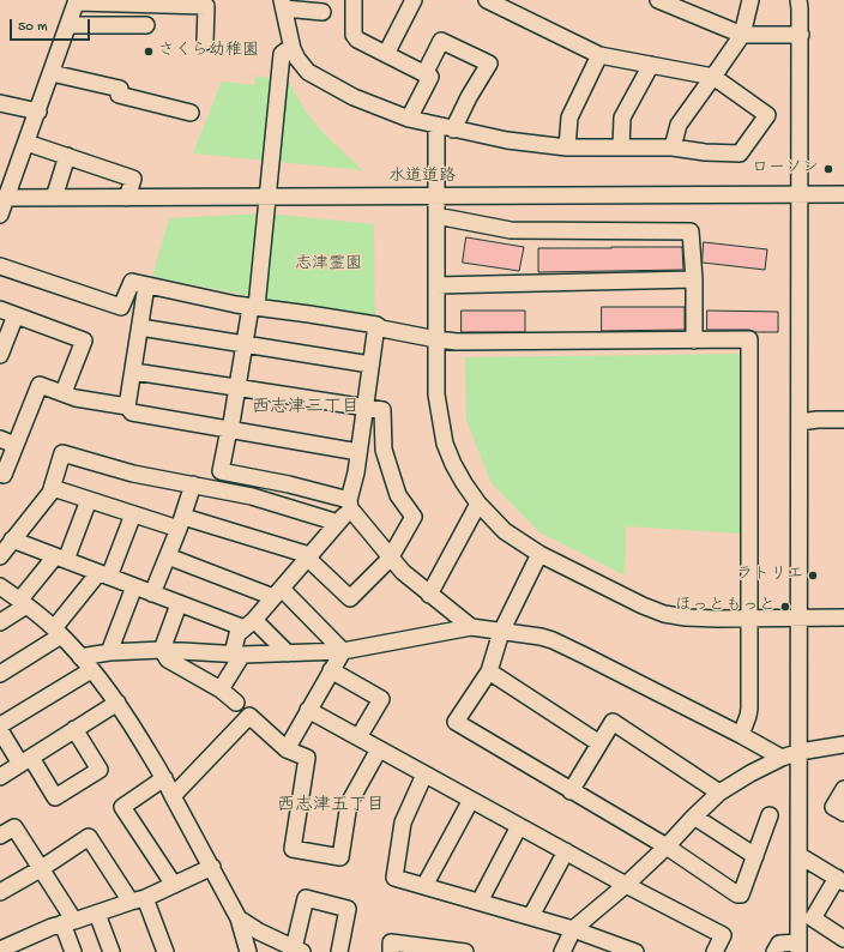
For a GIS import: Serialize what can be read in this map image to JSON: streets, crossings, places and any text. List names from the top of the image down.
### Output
{
  "streets": {
    "street": ["水道道路"]
  },
  "districts": ["西志津三丁目", "西志津五丁目"],
  "parks": ["志津霊園"],
  "places": [
    "さくら幼稚園",
    "ローソン",
    "ラトリエ",
    "ほっともっと"
  ],
  "scale_bar": "50 m"
}
